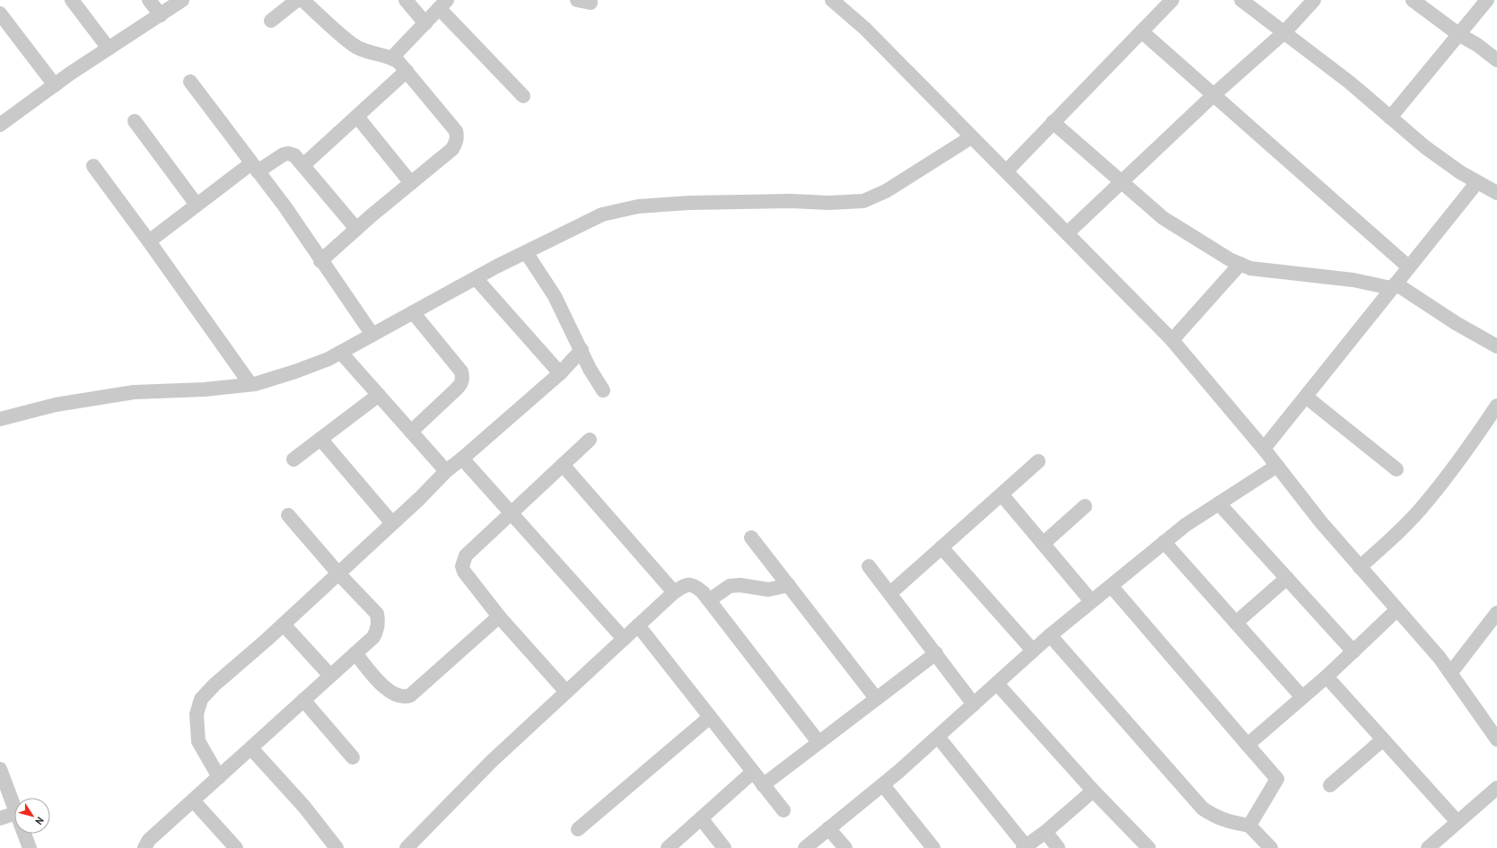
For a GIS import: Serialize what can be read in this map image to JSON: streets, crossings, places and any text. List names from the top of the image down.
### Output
{
  "north": "bottom right"
}
